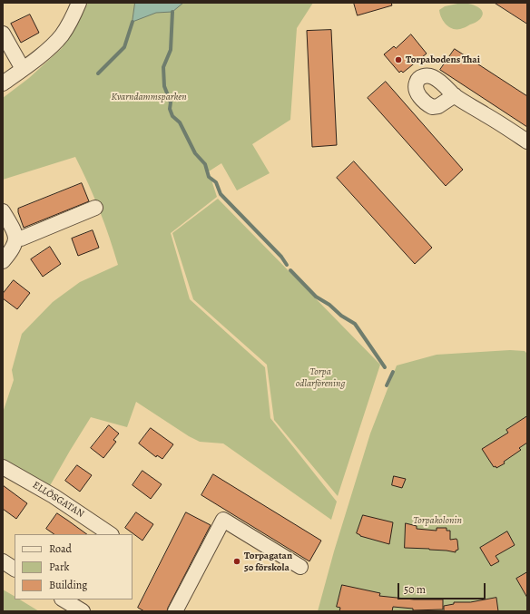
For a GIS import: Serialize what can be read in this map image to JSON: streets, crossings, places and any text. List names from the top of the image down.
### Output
{
  "streets": {
    "street": ["ELLÖSGATAN"]
  },
  "parks": ["Kvarndammsparken", "Torpa odlarförening", "Torpakolonin"],
  "places": ["Torpabodens Thai", "Torpagatan 50 förskola"],
  "legend": ["Road", "Park", "Building"],
  "scale_bar": "50 m"
}
